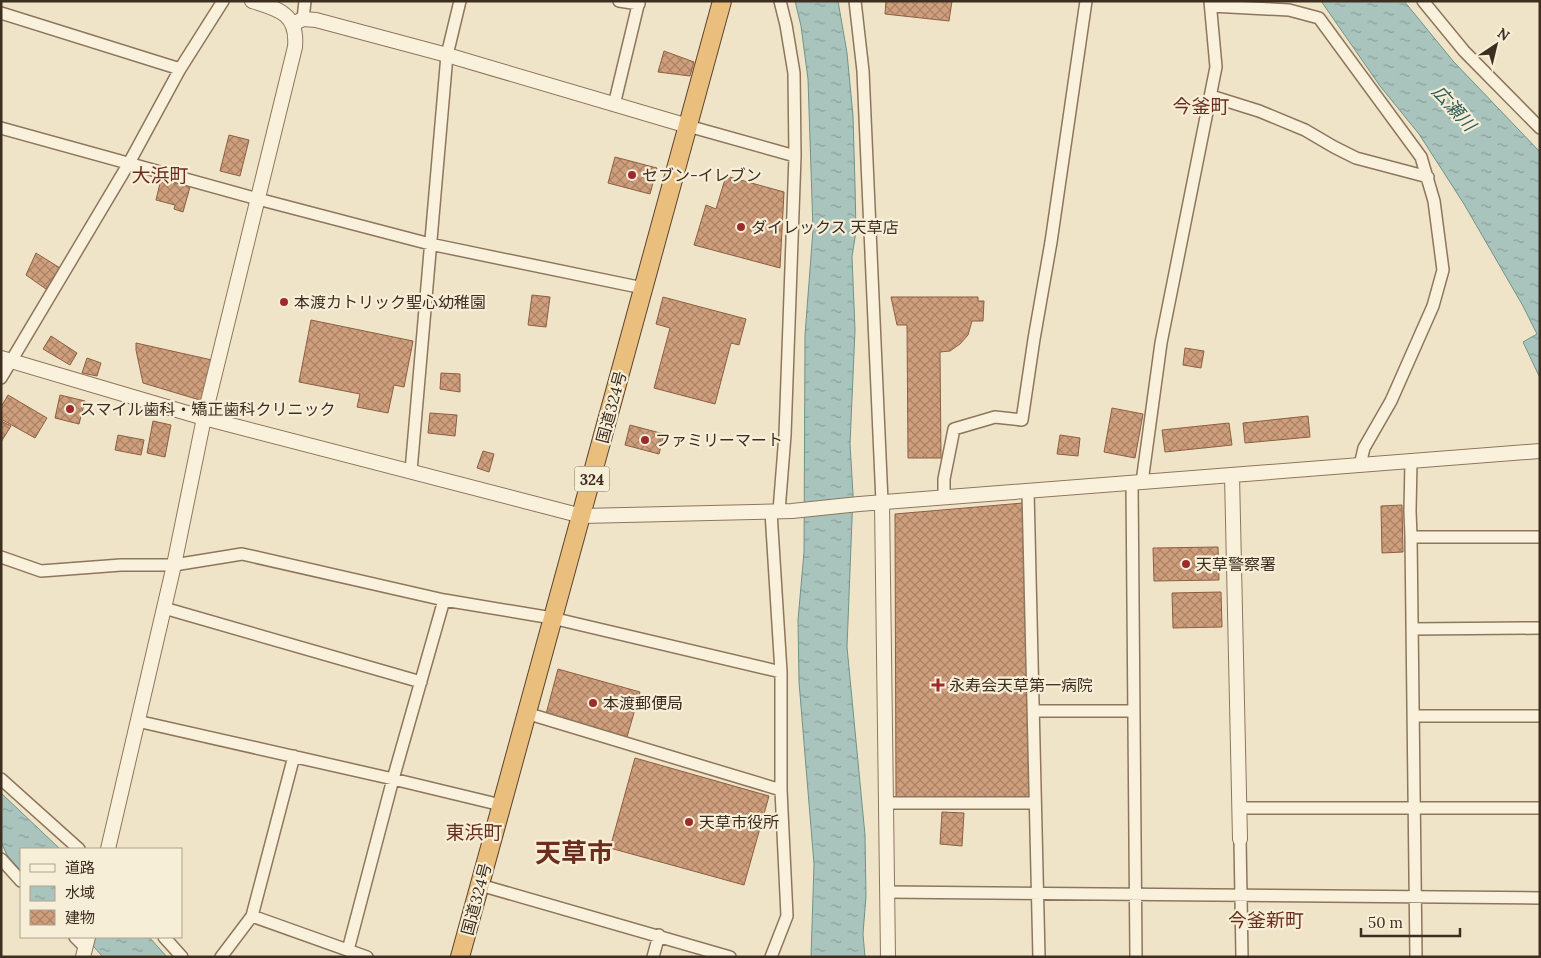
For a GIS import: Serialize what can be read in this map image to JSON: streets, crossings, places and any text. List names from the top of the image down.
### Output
{
  "streets": {
    "highway": ["国道324号", "324"]
  },
  "districts": [
    "今釜町",
    "大浜町",
    "東浜町",
    "天草市",
    "今釜新町"
  ],
  "water": ["広瀬川"],
  "places": {
    "other": [
      "セブン-イレブン",
      "ダイレックス 天草店",
      "本渡カトリック聖心幼稚園",
      "スマイル歯科・矯正歯科クリニック",
      "ファミリーマート",
      "天草警察署",
      "本渡郵便局",
      "天草市役所"
    ],
    "health": ["永寿会天草第一病院"]
  },
  "legend": ["道路", "水域", "建物"],
  "scale_bar": "50 m",
  "north": "top right"
}
